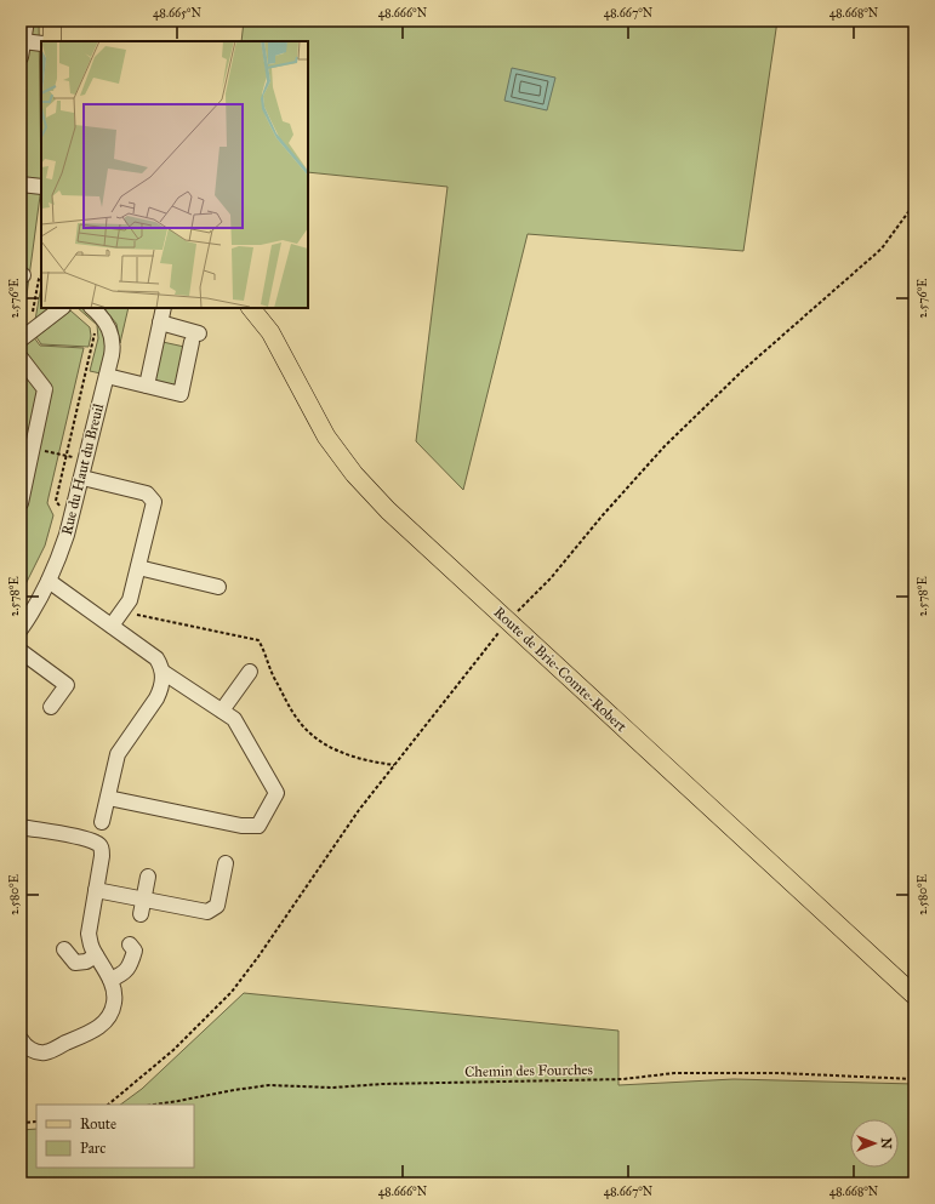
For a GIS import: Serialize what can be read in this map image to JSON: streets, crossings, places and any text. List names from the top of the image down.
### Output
{
  "streets": {
    "main road": ["Route de Brie-Comte-Robert"],
    "street": ["Rue du Haut du Breuil"],
    "path": ["Chemin des Fourches"]
  },
  "legend": ["Route", "Parc"],
  "north": "right",
  "coordinates": [
    "48.665°N",
    "48.666°N",
    "48.667°N",
    "48.668°N",
    "2.576°E",
    "2.578°E",
    "2.580°E"
  ]
}
